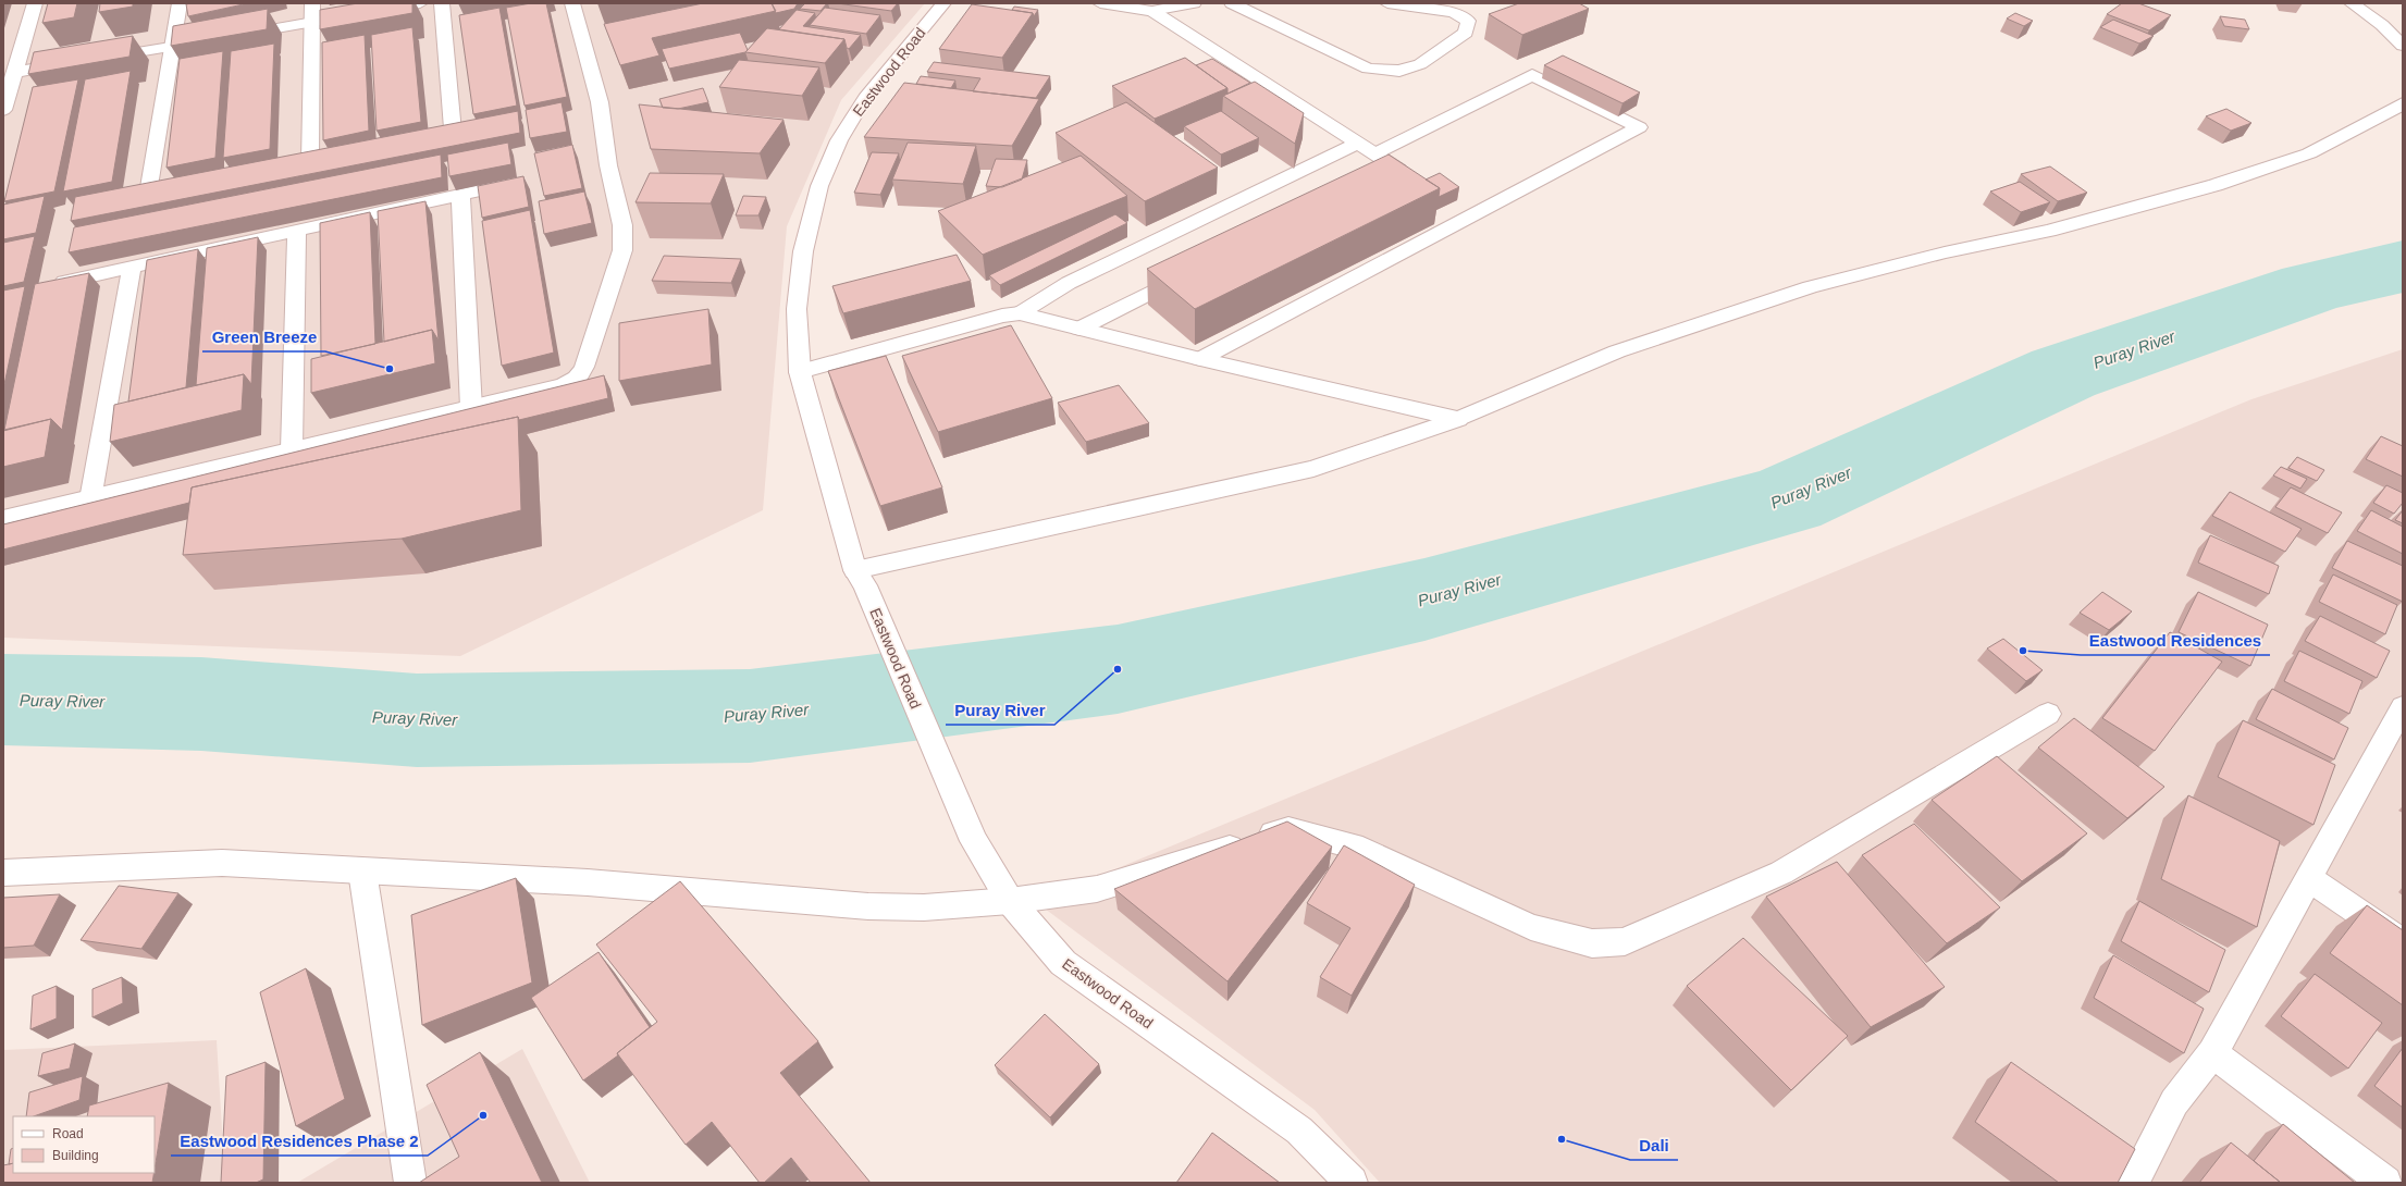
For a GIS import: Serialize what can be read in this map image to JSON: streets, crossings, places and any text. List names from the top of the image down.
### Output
{
  "streets": {
    "street": ["Eastwood Road"]
  },
  "water": ["Puray River"],
  "places": [
    "Green Breeze",
    "Eastwood Residences",
    "Puray River",
    "Eastwood Residences Phase 2",
    "Dali"
  ],
  "legend": ["Road", "Building"]
}
